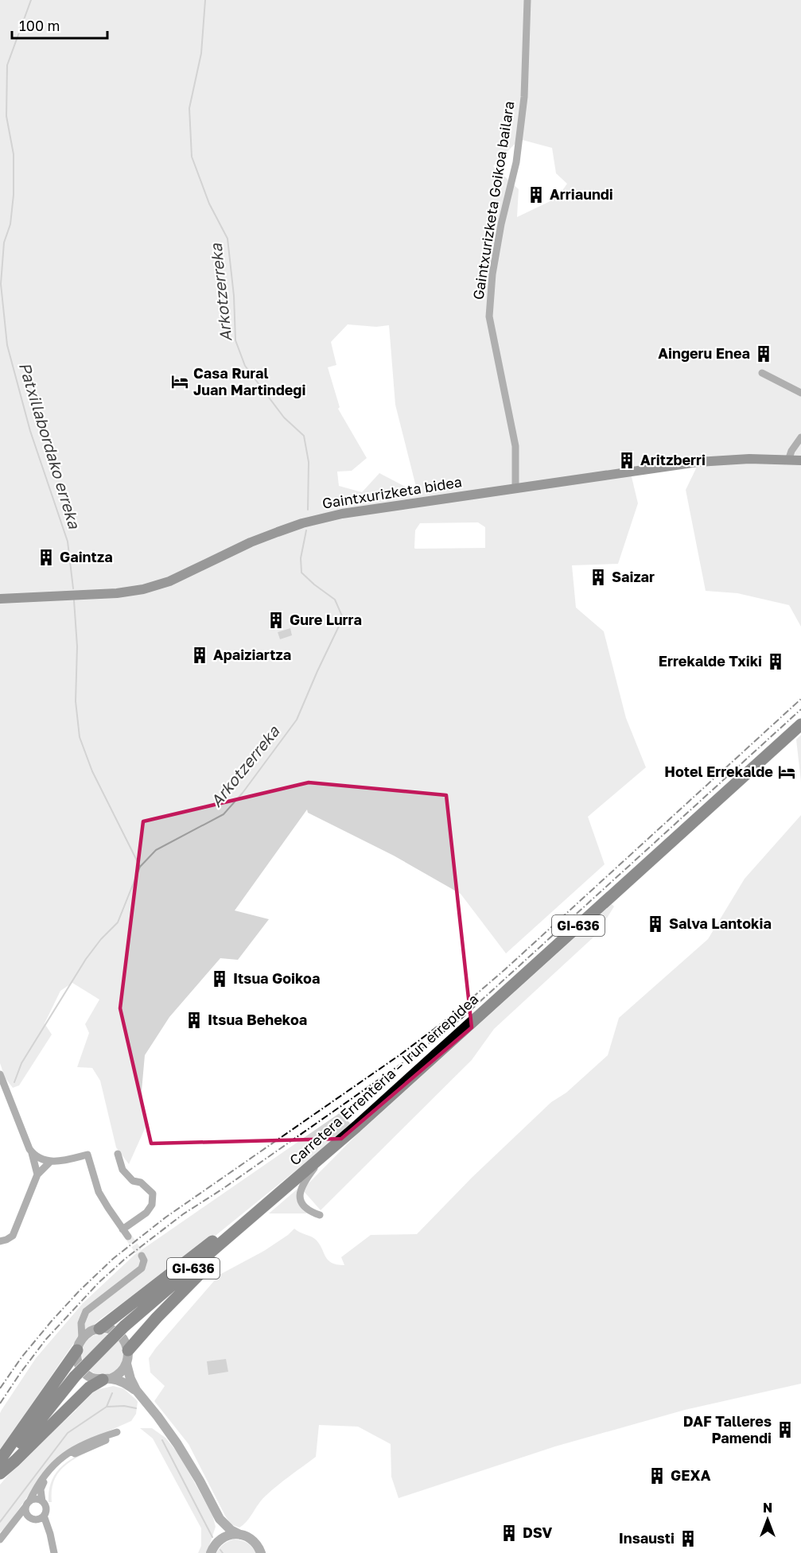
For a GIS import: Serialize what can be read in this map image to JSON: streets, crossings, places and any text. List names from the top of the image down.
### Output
{
  "streets": {
    "main road": ["Gaintxurizketa bidea", "GI-636", "Carretera Errenteria – Irun errepidea"],
    "street": ["Gaintxurizketa Goikoa bailara"]
  },
  "crossings": [
    ["Gaintxurizketa Goikoa bailara", "Gaintxurizketa bidea"]
  ],
  "water": ["Arkotzerreka", "Patxillabordako erreka"],
  "places": {
    "building": [
      "Arriaundi",
      "Aingeru Enea",
      "Aritzberri",
      "Gaintza",
      "Saizar",
      "Gure Lurra",
      "Apaiziartza",
      "Errekalde Txiki",
      "Salva Lantokia",
      "Itsua Goikoa",
      "Itsua Behekoa",
      "DAF Talleres Pamendi",
      "GEXA",
      "DSV",
      "Insausti"
    ],
    "hotel": ["Casa Rural Juan Martindegi", "Hotel Errekalde"]
  },
  "scale_bar": "100 m",
  "north": "top"
}
